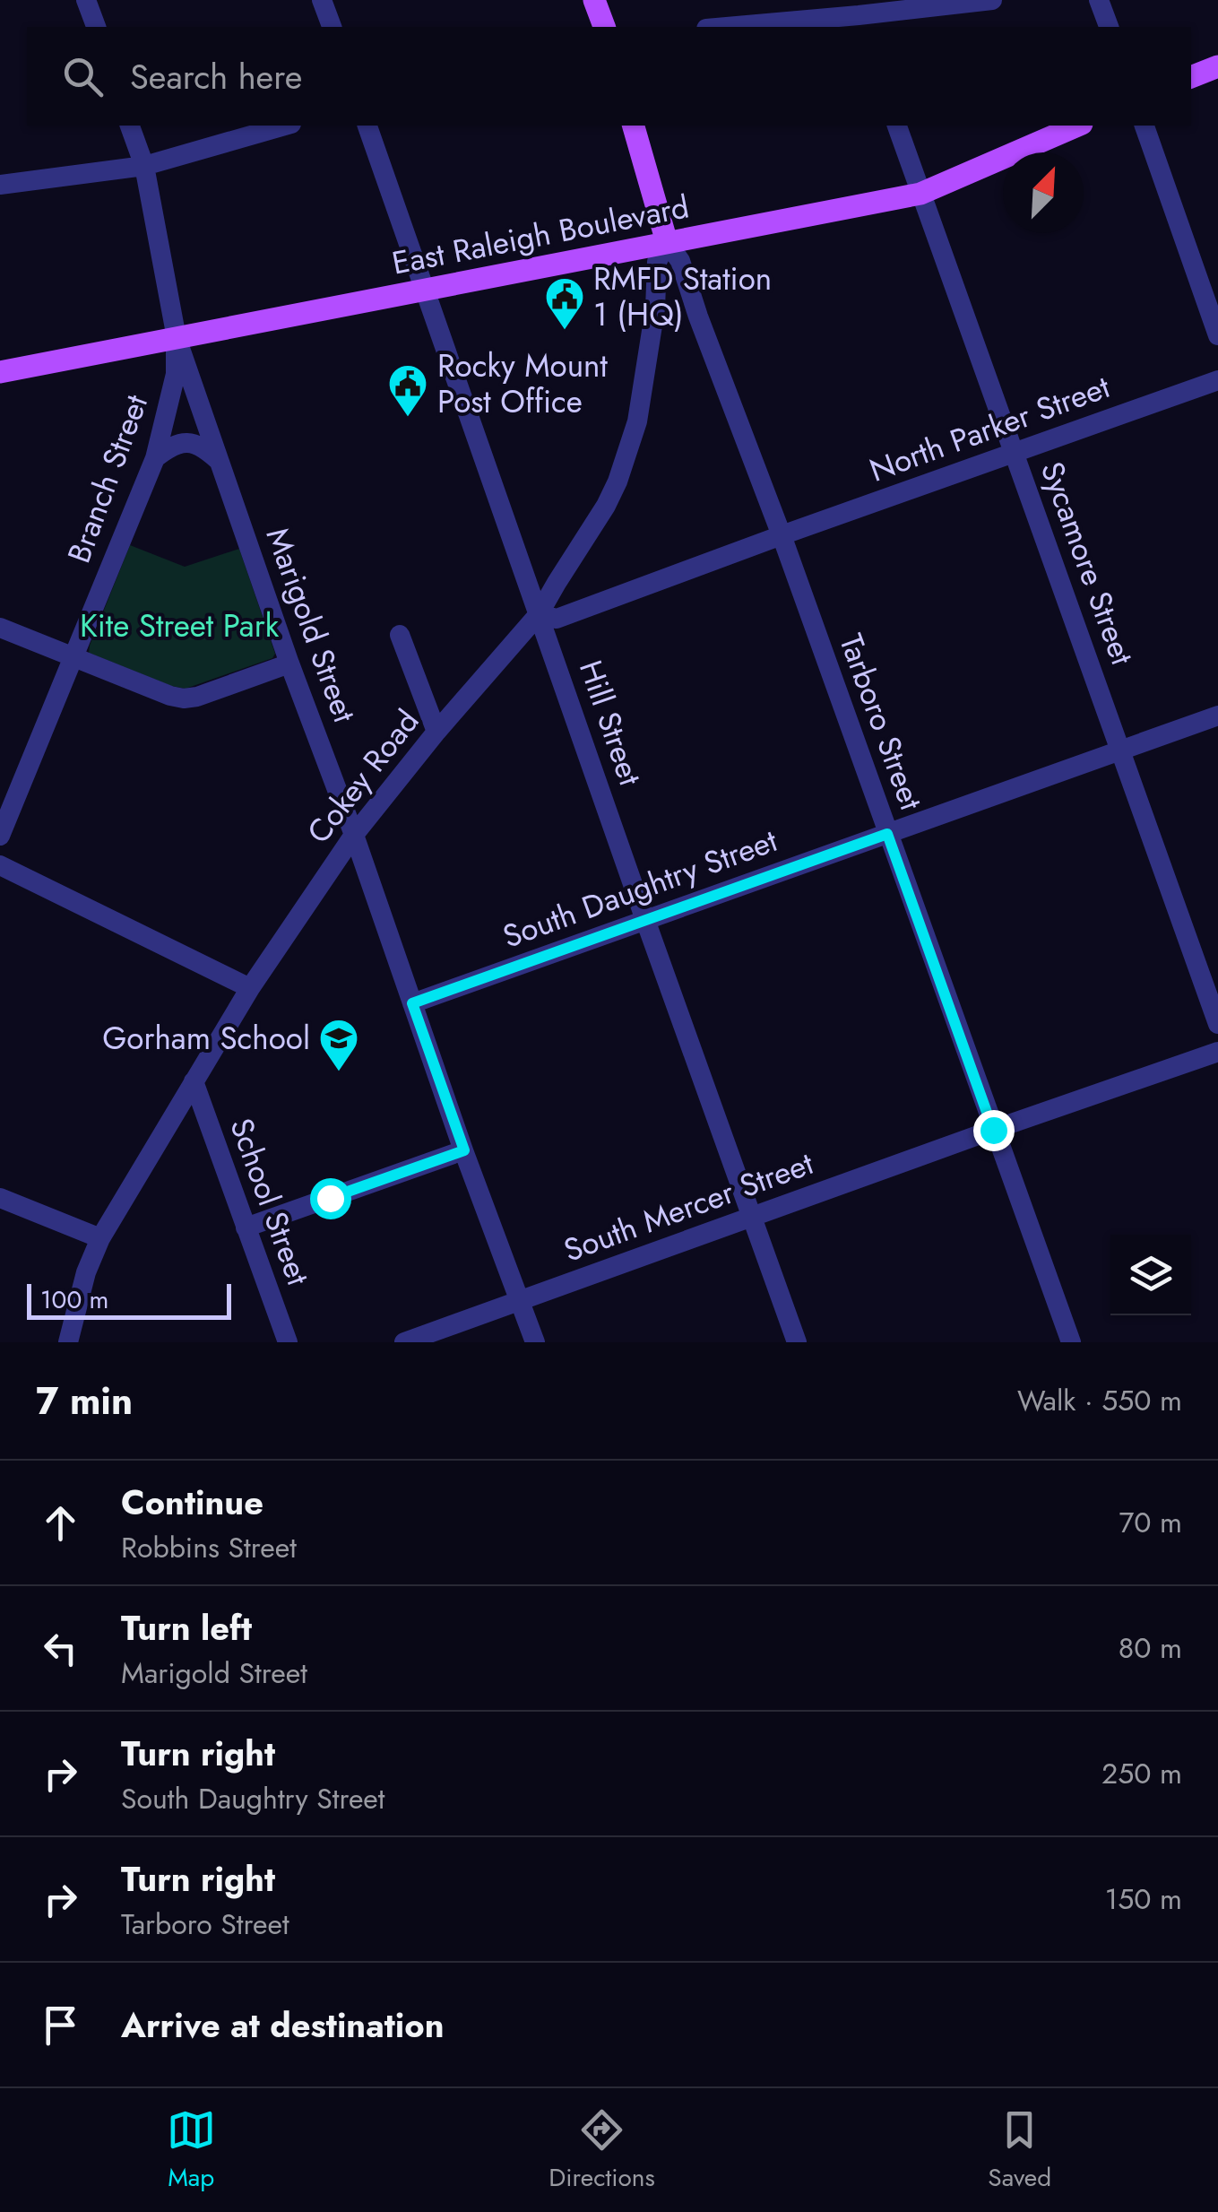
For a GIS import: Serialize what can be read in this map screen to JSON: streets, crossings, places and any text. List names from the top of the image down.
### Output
{
  "streets": {
    "main road": ["East Raleigh Boulevard", "Tarboro Street"],
    "street": [
      "North Parker Street",
      "Branch Street",
      "Sycamore Street",
      "Marigold Street",
      "Hill Street",
      "Cokey Road",
      "South Daughtry Street",
      "School Street",
      "South Mercer Street"
    ]
  },
  "crossings": [
    ["East Raleigh Boulevard", "Branch Street"],
    ["East Raleigh Boulevard", "Sycamore Street"],
    ["East Raleigh Boulevard", "Marigold Street"],
    ["East Raleigh Boulevard", "Tarboro Street"],
    ["East Raleigh Boulevard", "Hill Street"],
    ["East Raleigh Boulevard", "Cokey Road"],
    ["North Parker Street", "Sycamore Street"],
    ["North Parker Street", "Tarboro Street"],
    ["North Parker Street", "Hill Street"],
    ["North Parker Street", "Cokey Road"],
    ["Branch Street", "Marigold Street"],
    ["Sycamore Street", "South Daughtry Street"],
    ["Marigold Street", "Cokey Road"],
    ["Marigold Street", "South Daughtry Street"],
    ["Marigold Street", "South Mercer Street"],
    ["Tarboro Street", "Cokey Road"],
    ["Tarboro Street", "South Daughtry Street"],
    ["Tarboro Street", "South Mercer Street"],
    ["Hill Street", "Cokey Road"],
    ["Hill Street", "South Daughtry Street"],
    ["Hill Street", "South Mercer Street"],
    ["Cokey Road", "School Street"]
  ],
  "parks": ["Kite Street Park"],
  "places": {
    "public building": ["RMFD Station 1 (HQ)", "Rocky Mount Post Office"],
    "school or university": ["Gorham School"]
  },
  "scale_bar": "100 m",
  "north": "top right",
  "page": {
    "search": "Search here",
    "scale": "100 m",
    "heading": ["7 min", "Walk · 550 m"],
    "list": [
      ["Continue", "Robbins Street", "70 m"],
      ["Turn left", "Marigold Street", "80 m"],
      ["Turn right", "South Daughtry Street", "250 m"],
      ["Turn right", "Tarboro Street", "150 m"],
      "Arrive at destination"
    ],
    "nav": ["Map", "Directions", "Saved"]
  }
}
